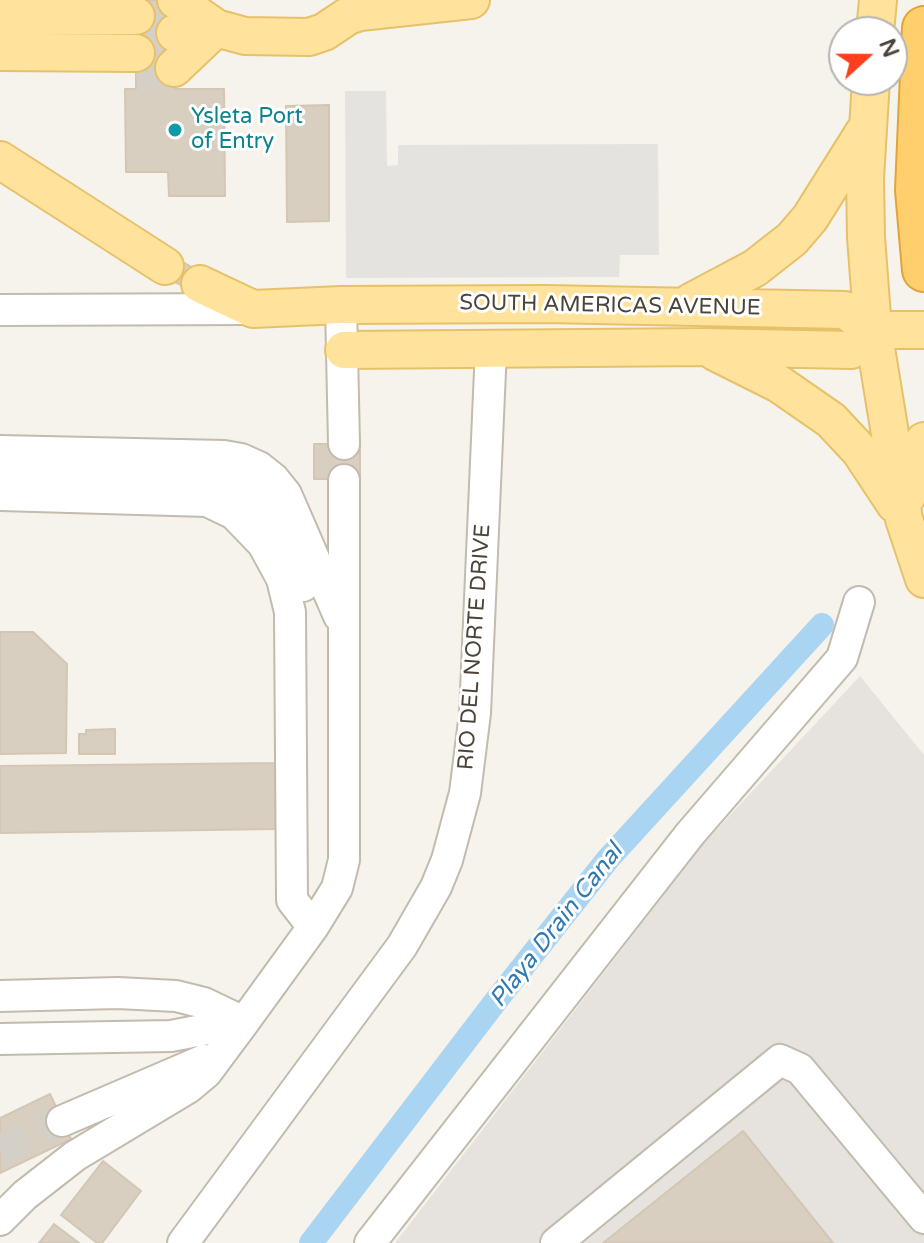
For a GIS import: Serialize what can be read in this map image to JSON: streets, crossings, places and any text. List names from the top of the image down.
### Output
{
  "streets": {
    "main road": ["SOUTH AMERICAS AVENUE"],
    "street": ["RIO DEL NORTE DRIVE"]
  },
  "crossings": [
    ["SOUTH AMERICAS AVENUE", "RIO DEL NORTE DRIVE"]
  ],
  "water": ["Playa Drain Canal"],
  "places": ["Ysleta Port of Entry"],
  "north": "right"
}
